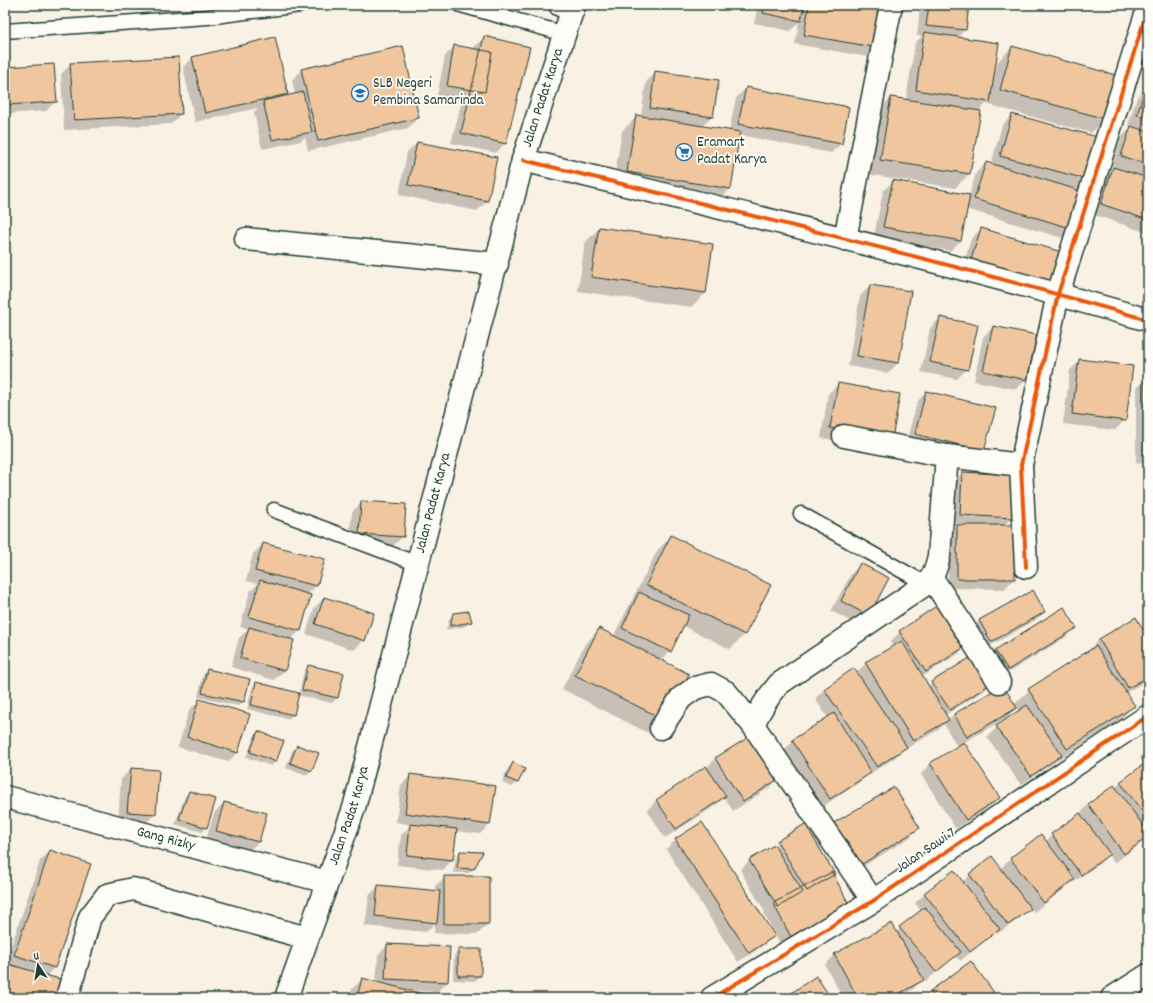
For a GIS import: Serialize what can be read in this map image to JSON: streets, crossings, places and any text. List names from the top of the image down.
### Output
{
  "streets": {
    "street": ["Jalan Padat Karya", "Gang Rizky", "Jalan Sawi 7"]
  },
  "crossings": [
    ["Jalan Padat Karya", "Gang Rizky"]
  ],
  "places": {
    "school or university": ["SLB Negeri Pembina Samarinda"],
    "supermarket": ["Eramart Padat Karya"]
  },
  "north": "top"
}
